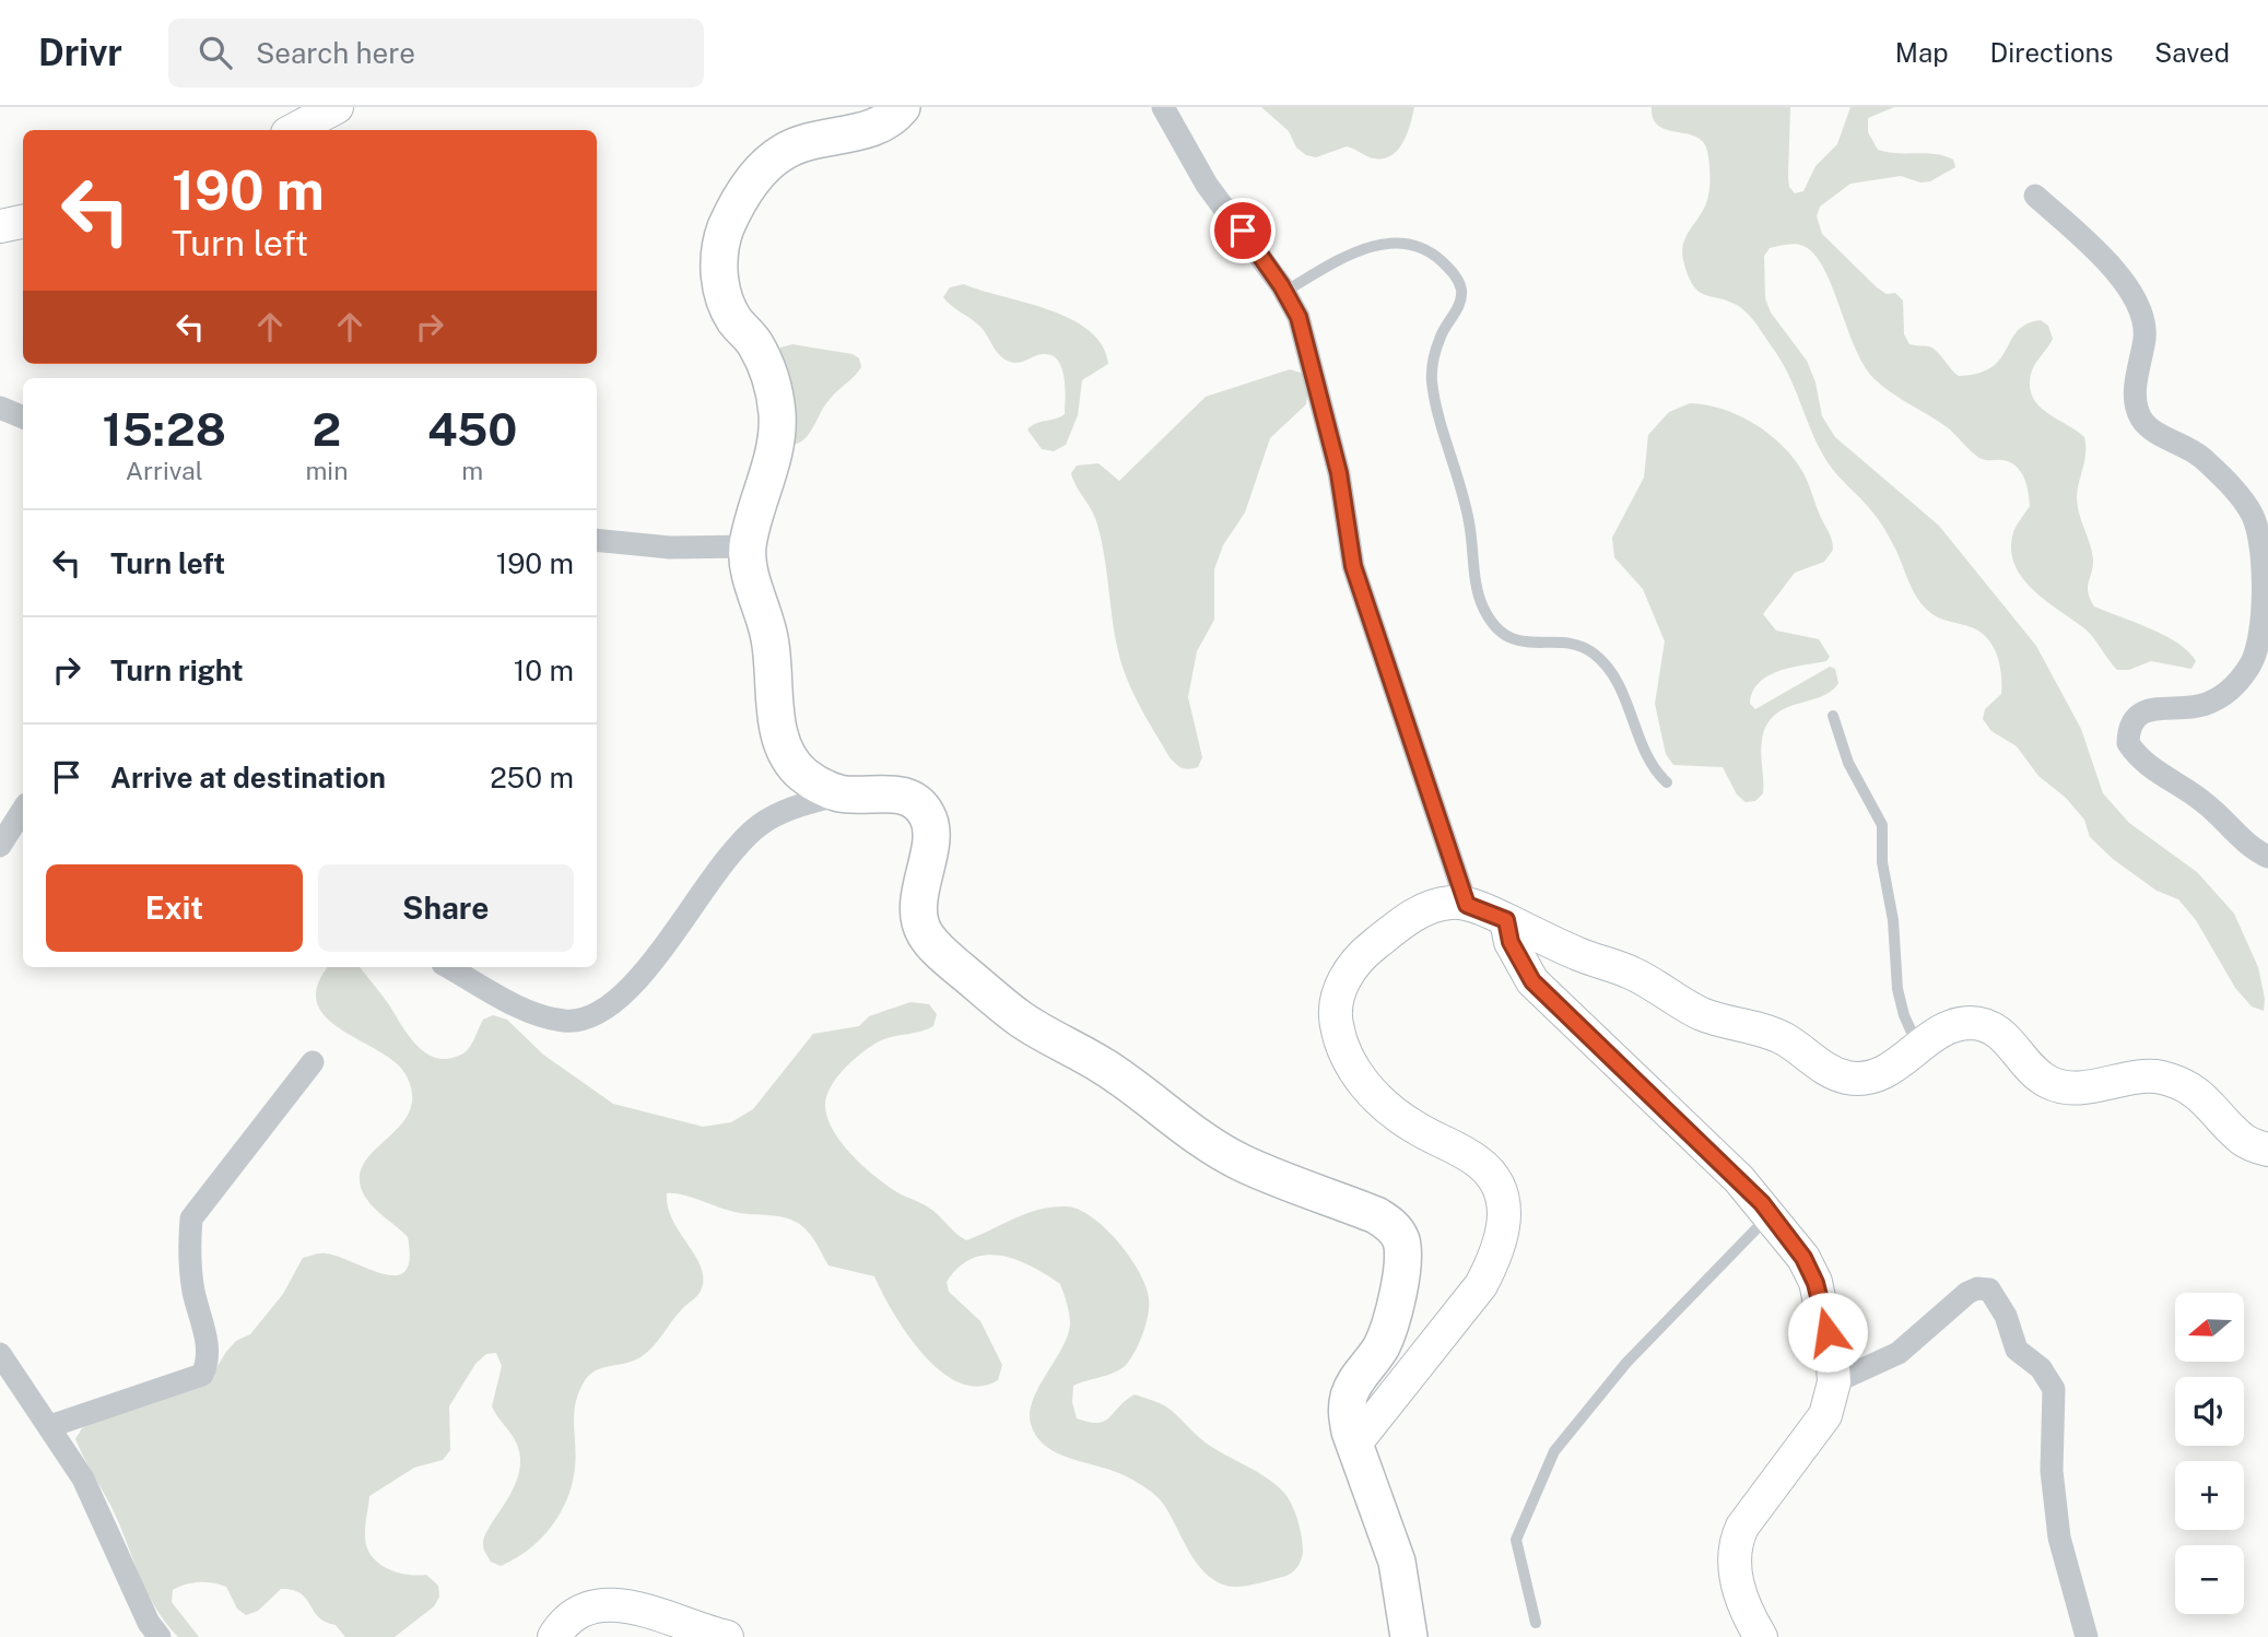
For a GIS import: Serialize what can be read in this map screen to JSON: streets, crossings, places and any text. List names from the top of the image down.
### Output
{
  "north": "left",
  "page": {
    "header": "Drivr",
    "search": "Search here",
    "nav": ["Map", "Directions", "Saved"],
    "turn": ["190 m", "Turn left"],
    "eta": [
      "15:28",
      "Arrival",
      "2",
      "min",
      "450",
      "m"
    ],
    "list": [
      {
        "name": "Turn left",
        "value": "190 m"
      },
      {
        "name": "Turn right",
        "value": "10 m"
      },
      {
        "name": "Arrive at destination",
        "value": "250 m"
      }
    ],
    "buttons": ["Exit", "Share"],
    "map_buttons": ["+", "−"]
  }
}
